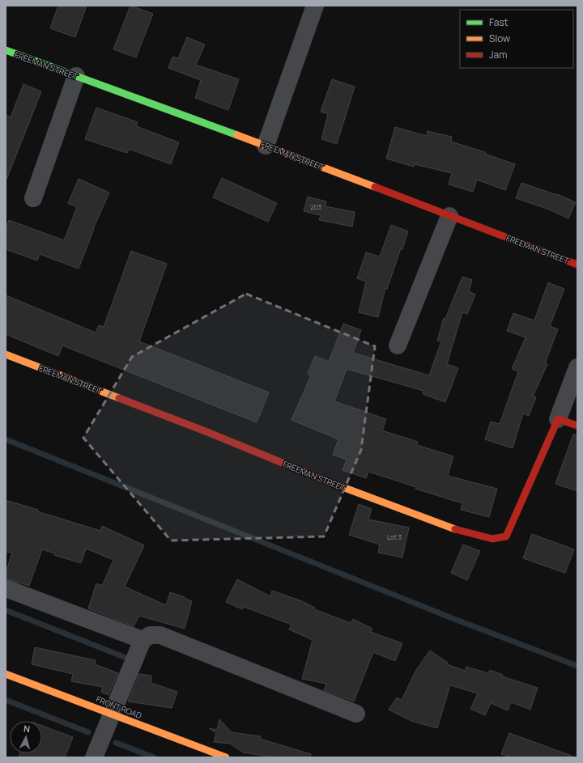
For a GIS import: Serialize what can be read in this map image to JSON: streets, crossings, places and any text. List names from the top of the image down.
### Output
{
  "streets": {
    "street": ["FREEMAN STREET", "FRONT ROAD"]
  },
  "house_numbers": ["203", "Lot 3"],
  "legend": ["Fast", "Slow", "Jam"],
  "north": "top"
}
